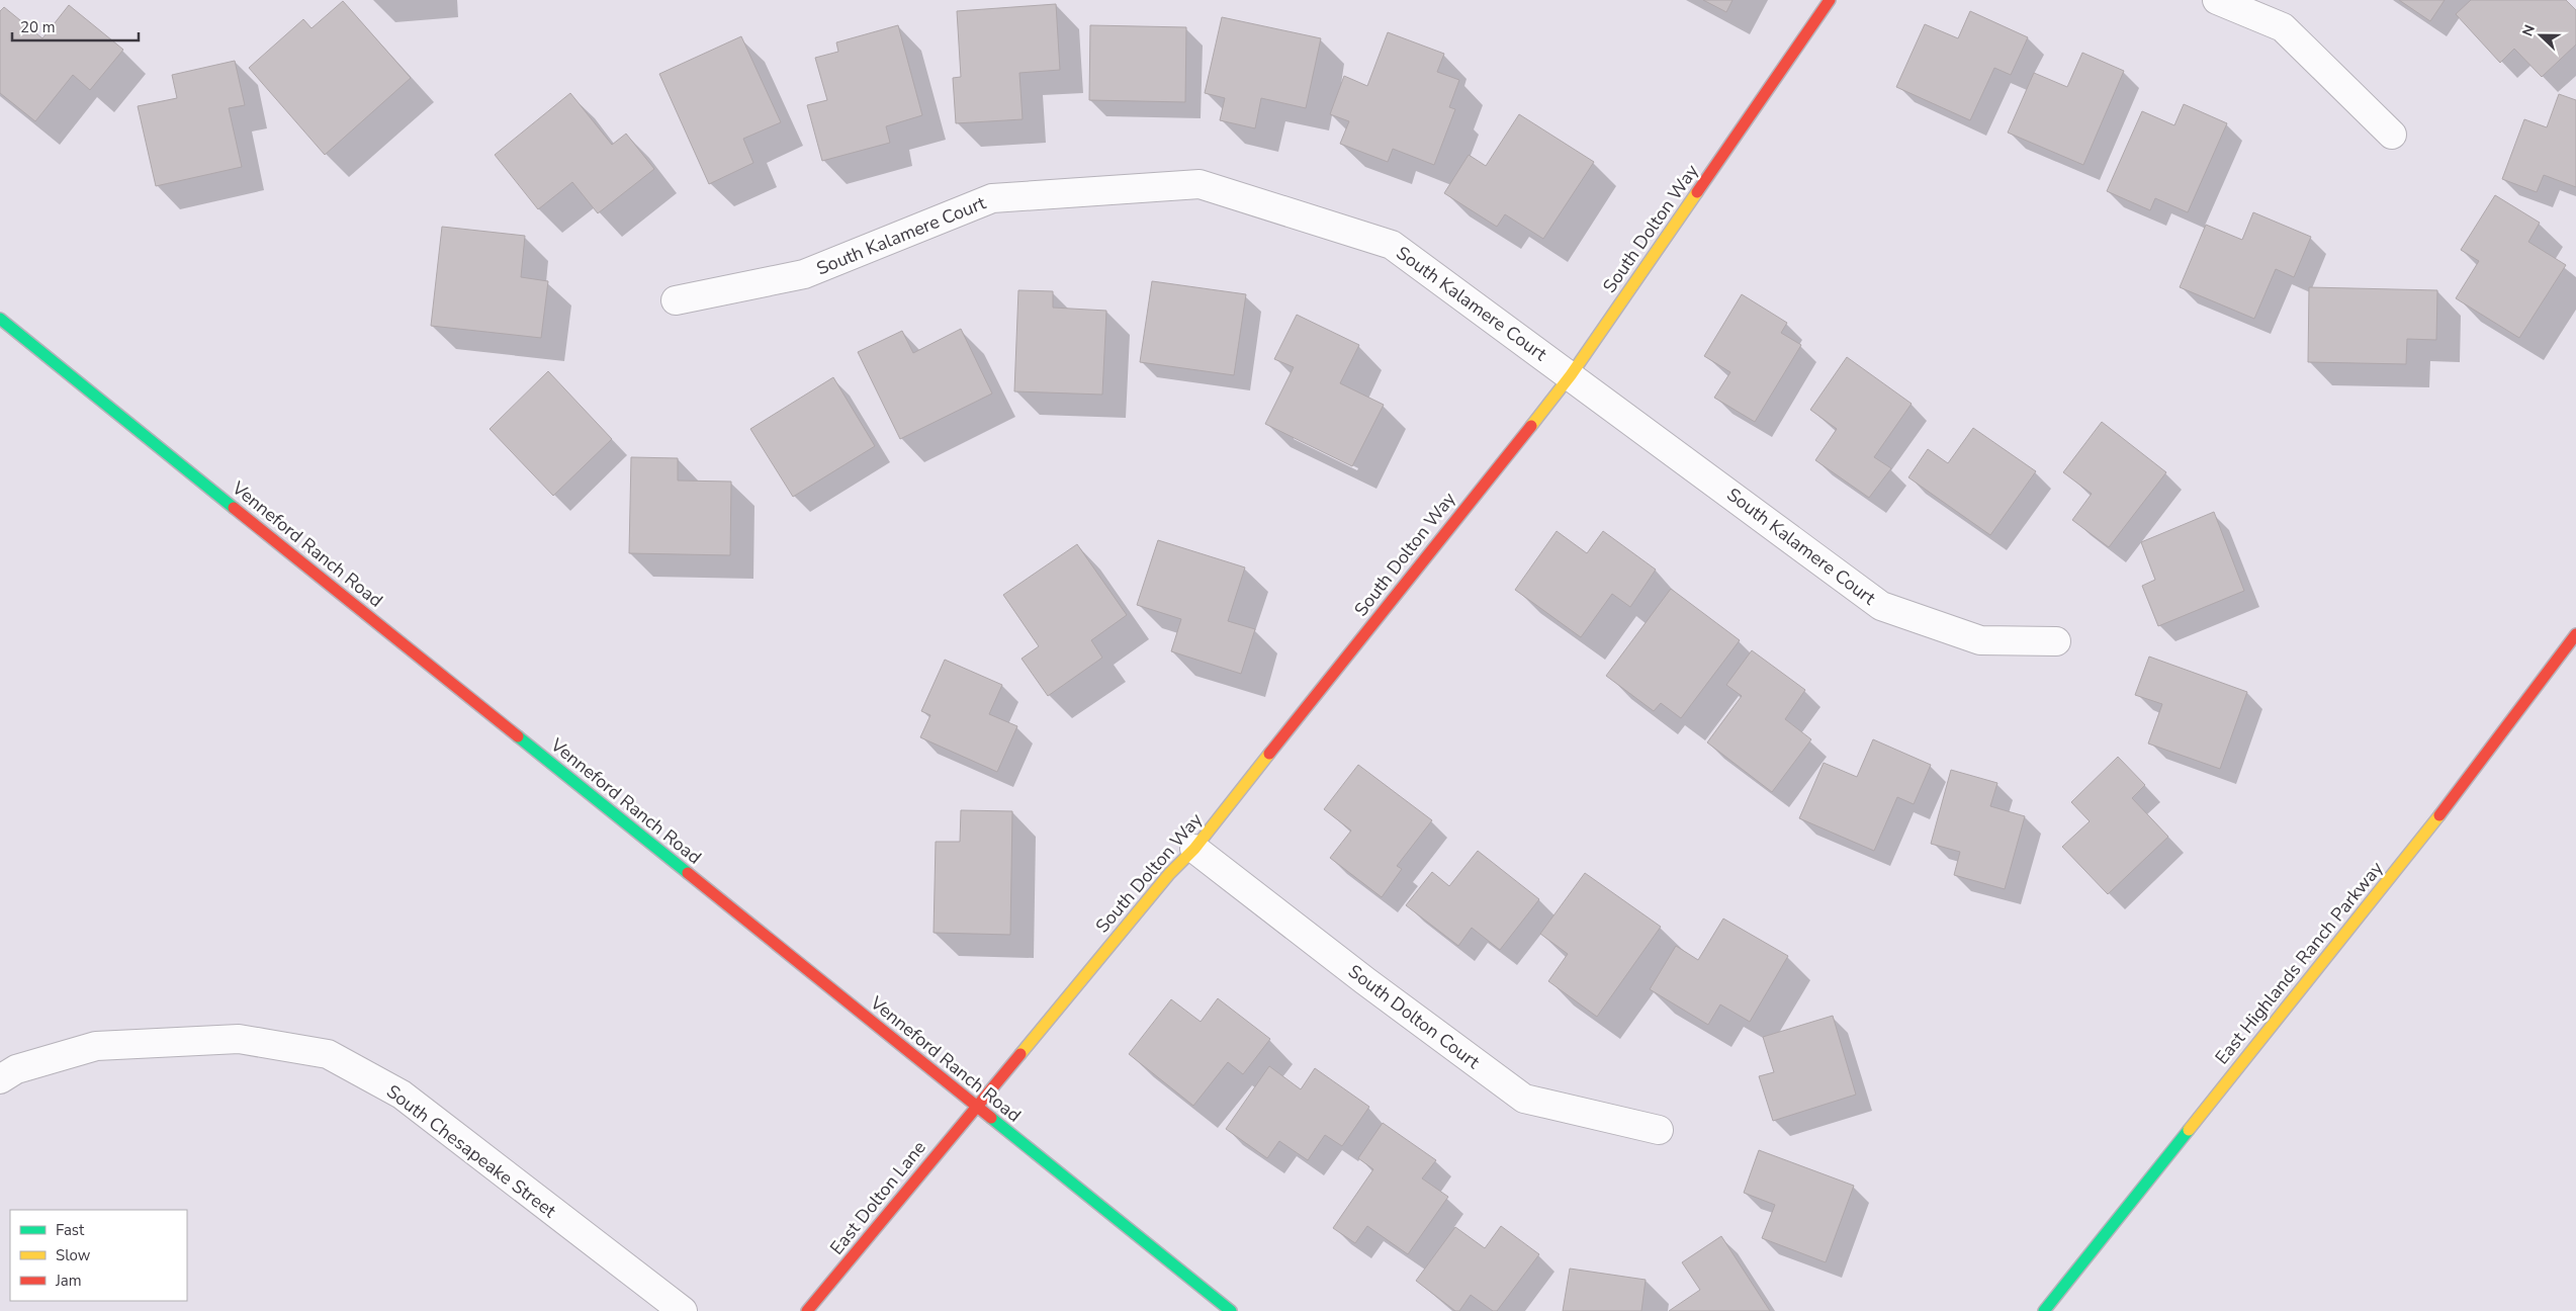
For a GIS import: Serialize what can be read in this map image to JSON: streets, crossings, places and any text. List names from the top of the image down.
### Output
{
  "streets": {
    "street": [
      "South Dolton Way",
      "South Kalamere Court",
      "Venneford Ranch Road",
      "East Highlands Ranch Parkway",
      "South Dolton Court",
      "South Chesapeake Street",
      "East Dolton Lane"
    ]
  },
  "crossings": [
    ["South Dolton Way", "South Kalamere Court"],
    ["South Dolton Way", "Venneford Ranch Road"],
    ["South Dolton Way", "South Dolton Court"],
    ["South Dolton Way", "East Dolton Lane"],
    ["Venneford Ranch Road", "East Dolton Lane"]
  ],
  "legend": ["Fast", "Slow", "Jam"],
  "scale_bar": "20 m",
  "north": "left"
}
